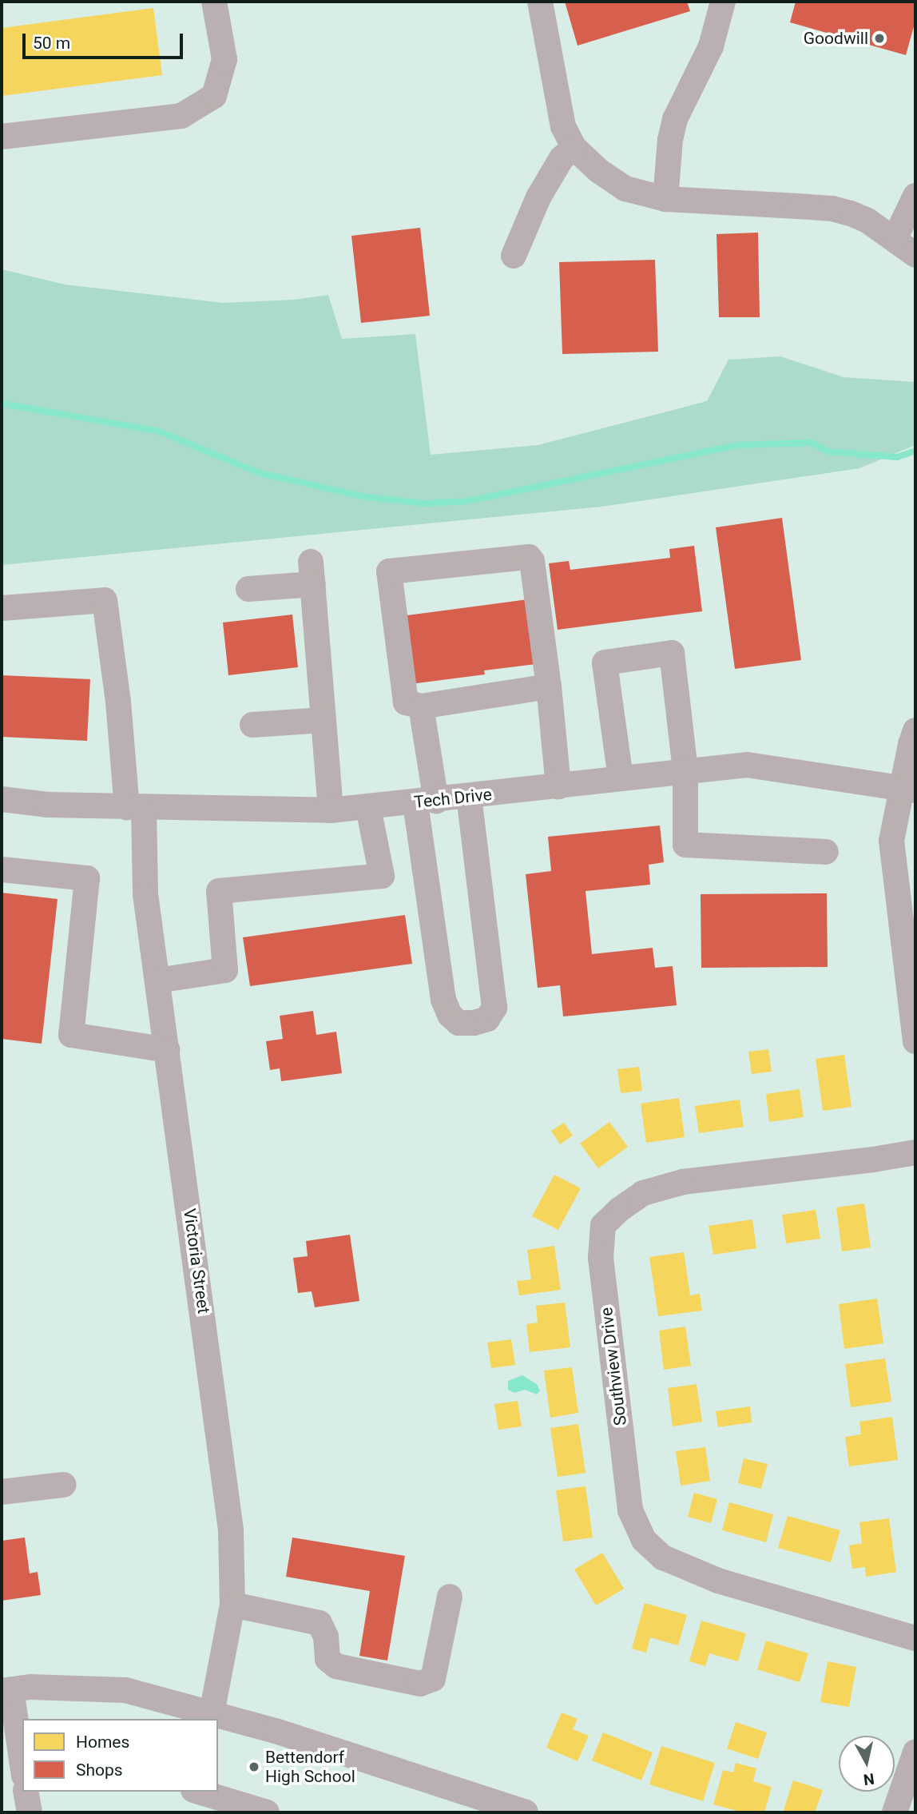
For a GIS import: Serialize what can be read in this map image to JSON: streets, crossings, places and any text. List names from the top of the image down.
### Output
{
  "streets": {
    "street": ["Tech Drive", "Victoria Street", "Southview Drive"]
  },
  "crossings": [
    ["Tech Drive", "Victoria Street"]
  ],
  "places": ["Goodwill", "Bettendorf High School"],
  "legend": ["Homes", "Shops"],
  "scale_bar": "50 m",
  "north": "bottom"
}
